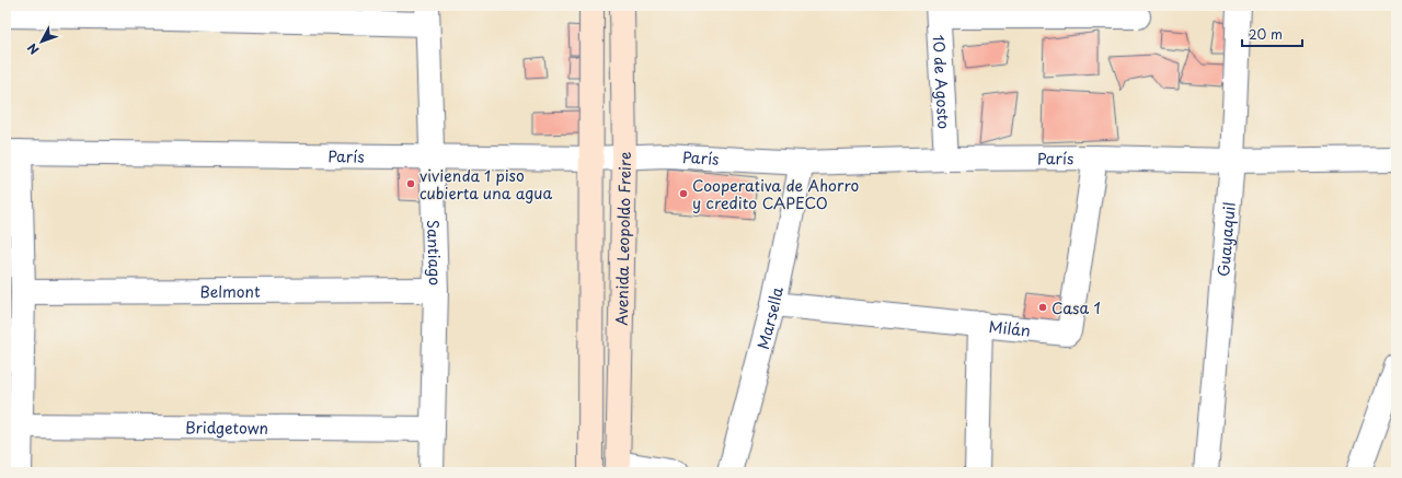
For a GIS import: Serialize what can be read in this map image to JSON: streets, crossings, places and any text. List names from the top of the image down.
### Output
{
  "streets": {
    "main road": ["Avenida Leopoldo Freire"],
    "street": [
      "10 de Agosto",
      "París",
      "Guayaquil",
      "Santiago",
      "Belmont",
      "Marsella",
      "Milán",
      "Bridgetown"
    ]
  },
  "crossings": [
    ["10 de Agosto", "París"],
    ["París", "Avenida Leopoldo Freire"],
    ["París", "Guayaquil"],
    ["París", "Santiago"],
    ["París", "Marsella"],
    ["París", "Milán"],
    ["Santiago", "Belmont"],
    ["Santiago", "Bridgetown"],
    ["Marsella", "Milán"]
  ],
  "places": ["vivienda 1 piso cubierta una agua", "Cooperativa de Ahorro y credito CAPECO", "Casa 1"],
  "scale_bar": "20 m",
  "north": "bottom left"
}
